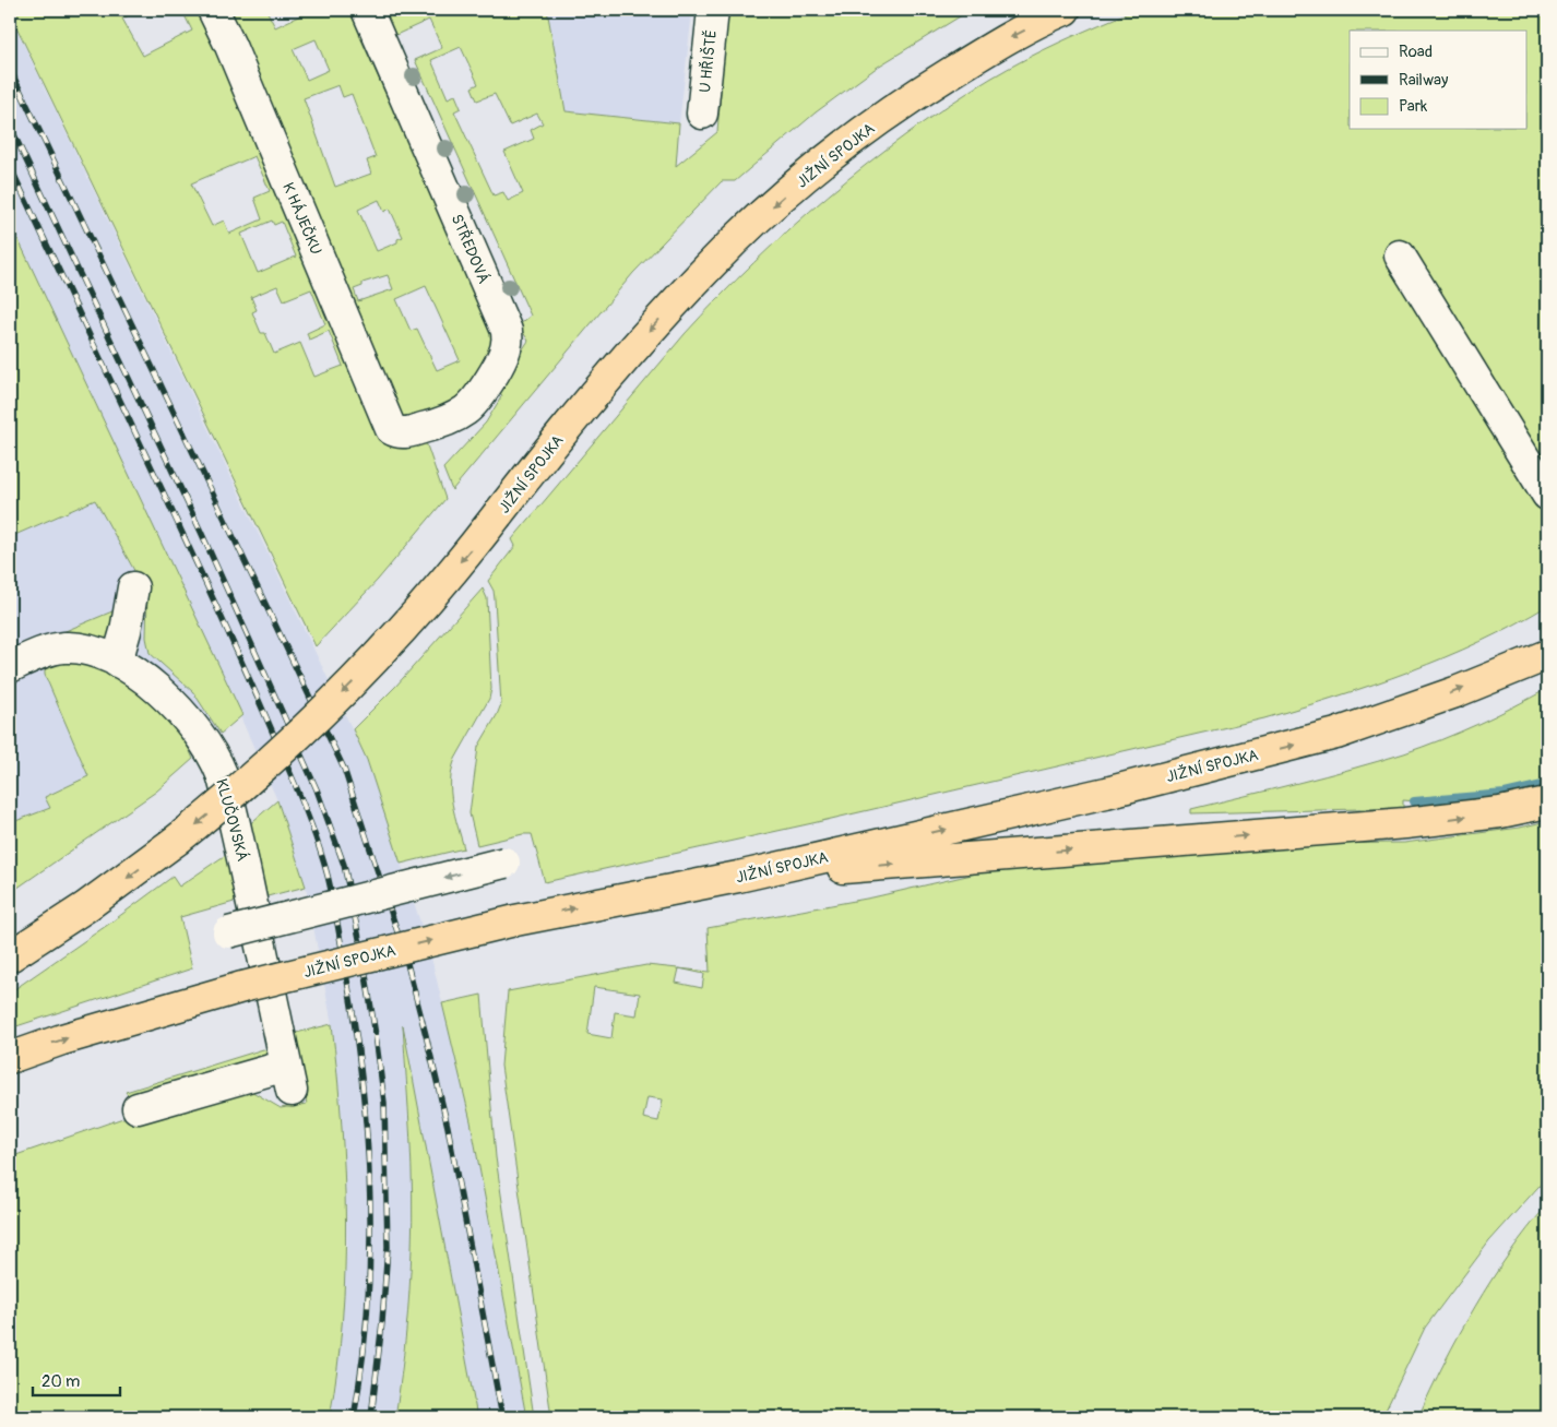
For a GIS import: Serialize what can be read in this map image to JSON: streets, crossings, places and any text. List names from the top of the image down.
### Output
{
  "streets": {
    "highway": ["JIŽNÍ SPOJKA"],
    "street": [
      "U HŘIŠTĚ",
      "K HÁJEČKU",
      "STŘEDOVÁ",
      "KLUČOVSKÁ"
    ]
  },
  "crossings": [
    ["K HÁJEČKU", "STŘEDOVÁ"]
  ],
  "legend": ["Road", "Railway", "Park"],
  "scale_bar": "20 m"
}
